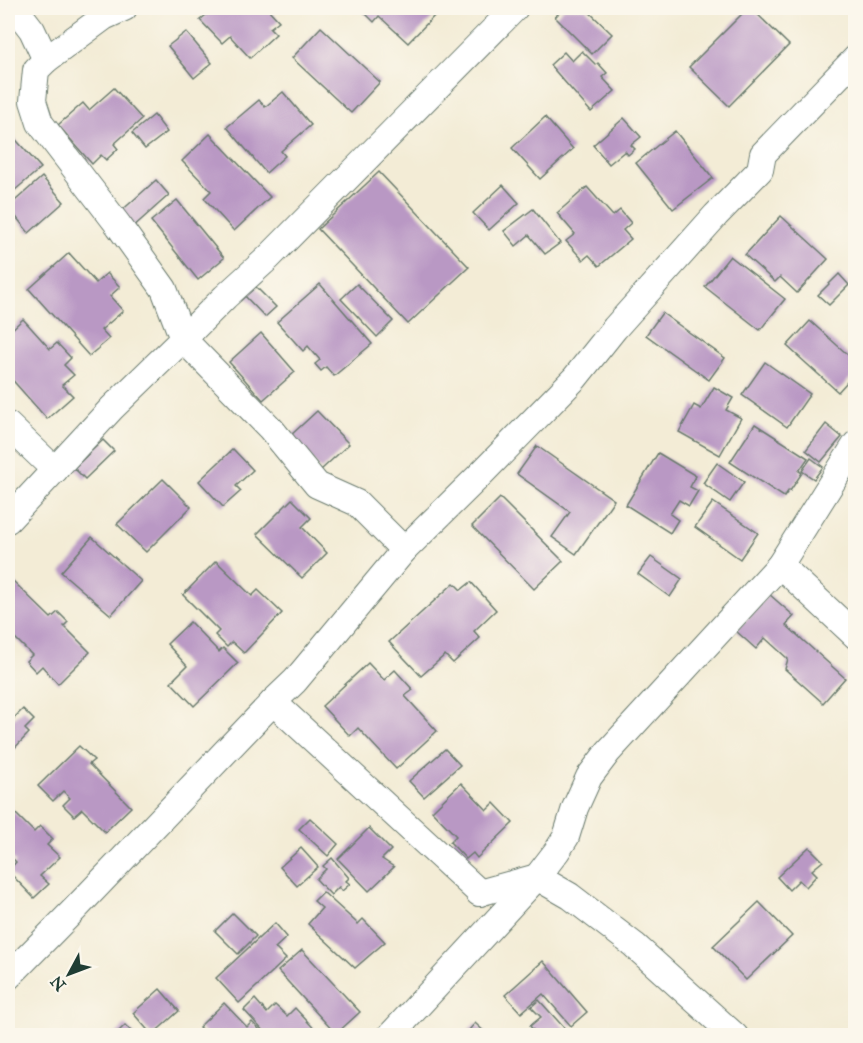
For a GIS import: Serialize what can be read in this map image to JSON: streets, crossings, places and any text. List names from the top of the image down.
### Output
{
  "north": "bottom left"
}
